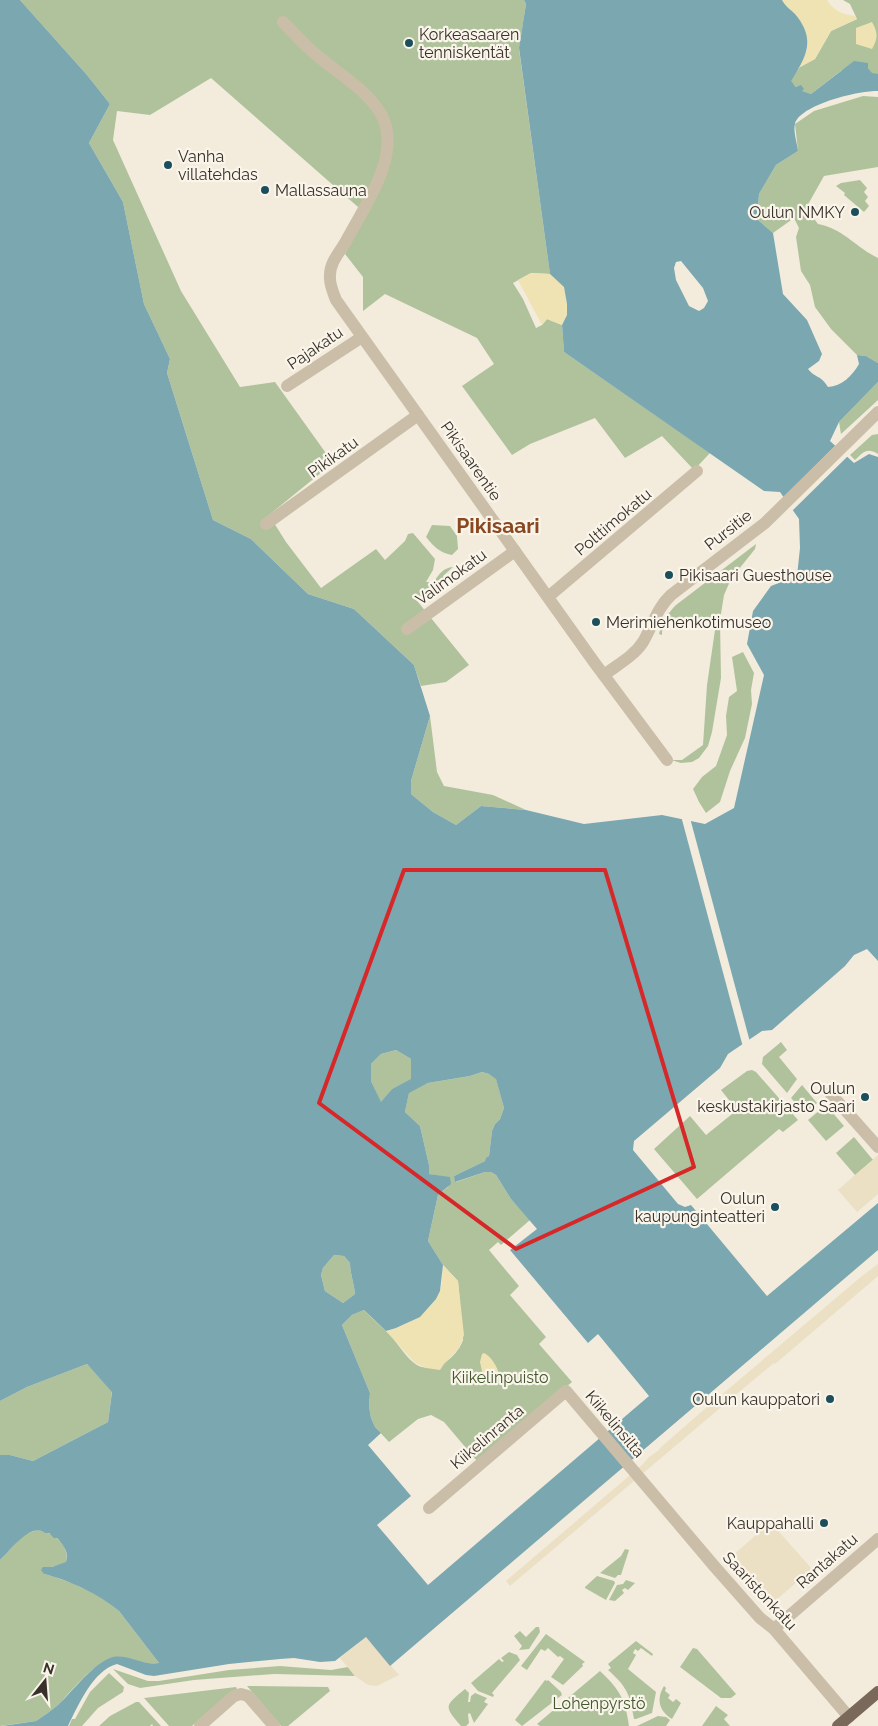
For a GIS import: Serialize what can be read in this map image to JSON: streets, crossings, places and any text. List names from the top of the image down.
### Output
{
  "streets": {
    "street": [
      "Pajakatu",
      "Pikikatu",
      "Pikisaarentie",
      "Polttimokatu",
      "Pursitie",
      "Valimokatu",
      "Kiikelinsilta",
      "Kiikelinranta",
      "Rantakatu",
      "Saaristonkatu"
    ]
  },
  "crossings": [
    ["Pajakatu", "Pikisaarentie"],
    ["Pikikatu", "Pikisaarentie"],
    ["Pikisaarentie", "Polttimokatu"],
    ["Pikisaarentie", "Pursitie"],
    ["Pikisaarentie", "Valimokatu"],
    ["Kiikelinsilta", "Kiikelinranta"],
    ["Kiikelinsilta", "Saaristonkatu"],
    ["Rantakatu", "Saaristonkatu"]
  ],
  "districts": ["Pikisaari"],
  "parks": ["Kiikelinpuisto", "Lohenpyrstö"],
  "places": [
    "Korkeasaaren tenniskentät",
    "Vanha villatehdas",
    "Mallassauna",
    "Oulun NMKY",
    "Pikisaari Guesthouse",
    "Merimiehenkotimuseo",
    "Oulun keskustakirjasto Saari",
    "Oulun kaupunginteatteri",
    "Oulun kauppatori",
    "Kauppahalli"
  ],
  "north": "top"
}
